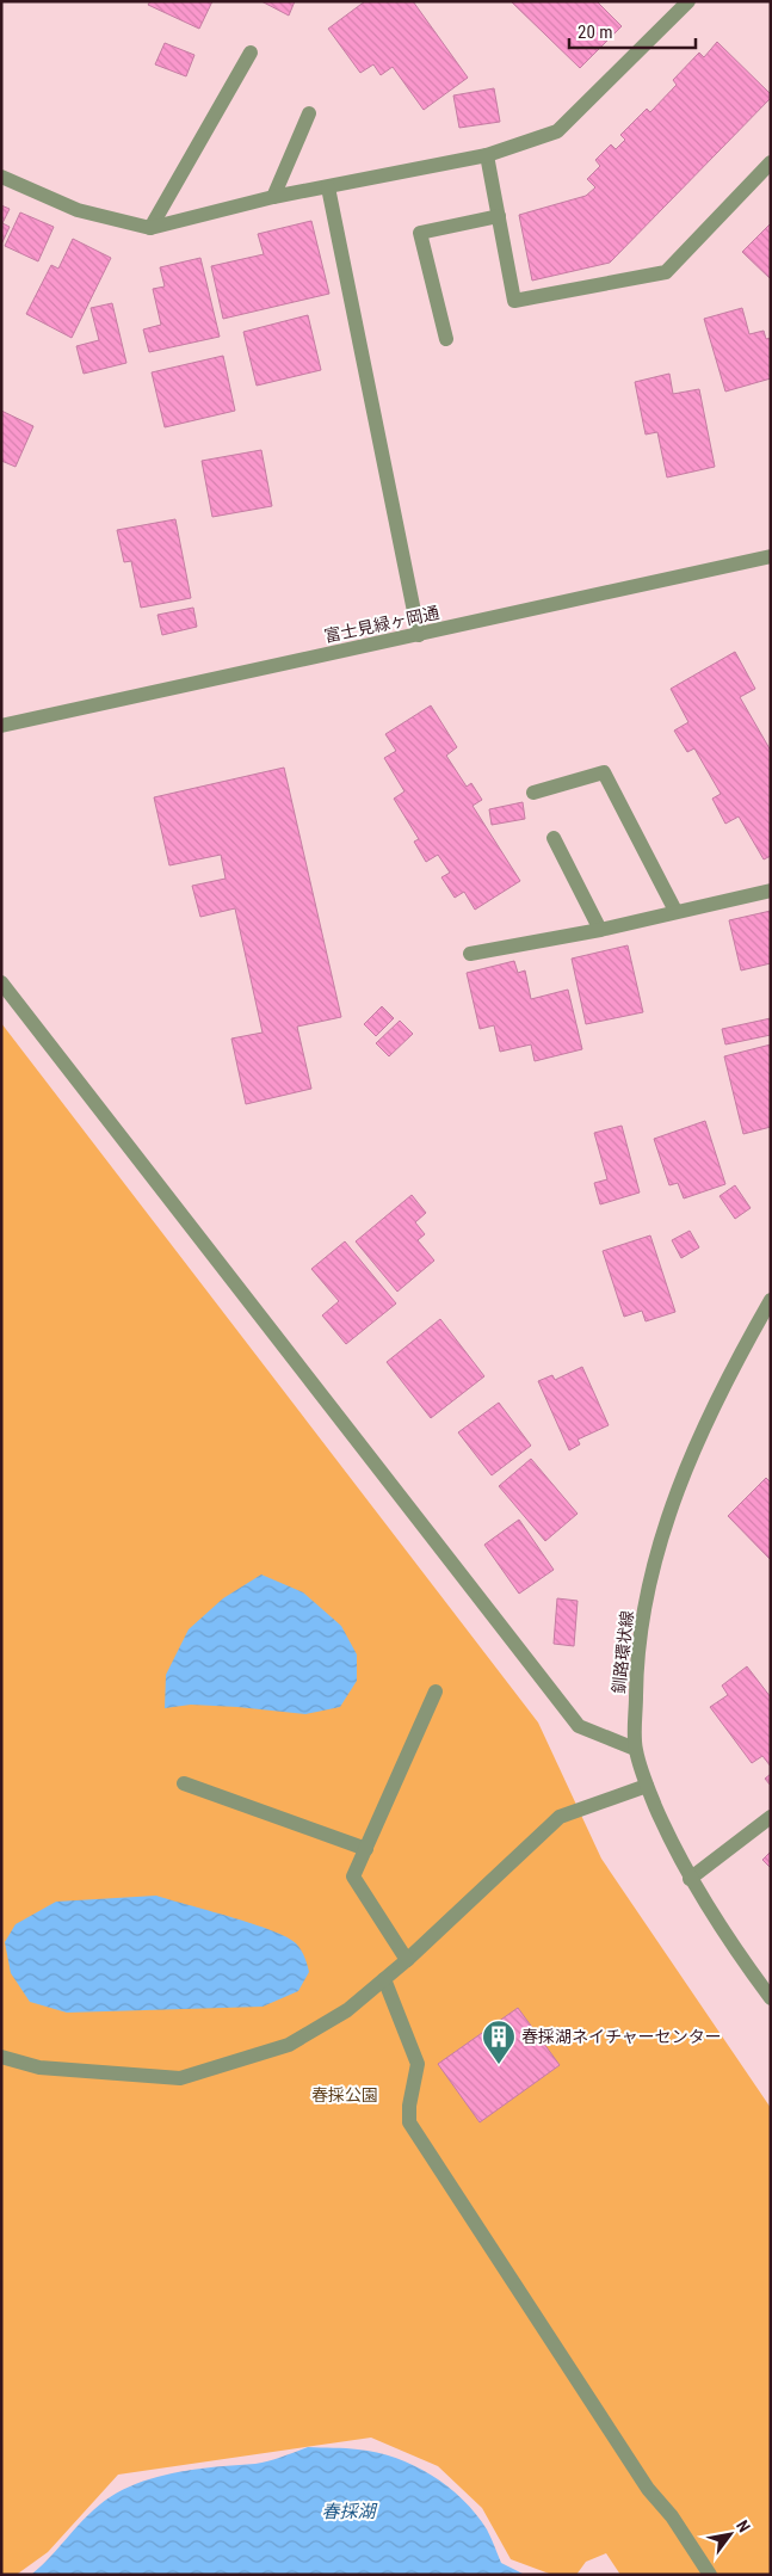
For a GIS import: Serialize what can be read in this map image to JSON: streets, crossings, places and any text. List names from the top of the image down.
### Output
{
  "streets": {
    "street": ["富士見緑ヶ岡通", "釧路環状線"]
  },
  "water": ["春採湖"],
  "parks": ["春採公園"],
  "places": {
    "building": ["春採湖ネイチャーセンター"]
  },
  "scale_bar": "20 m",
  "north": "top right"
}
